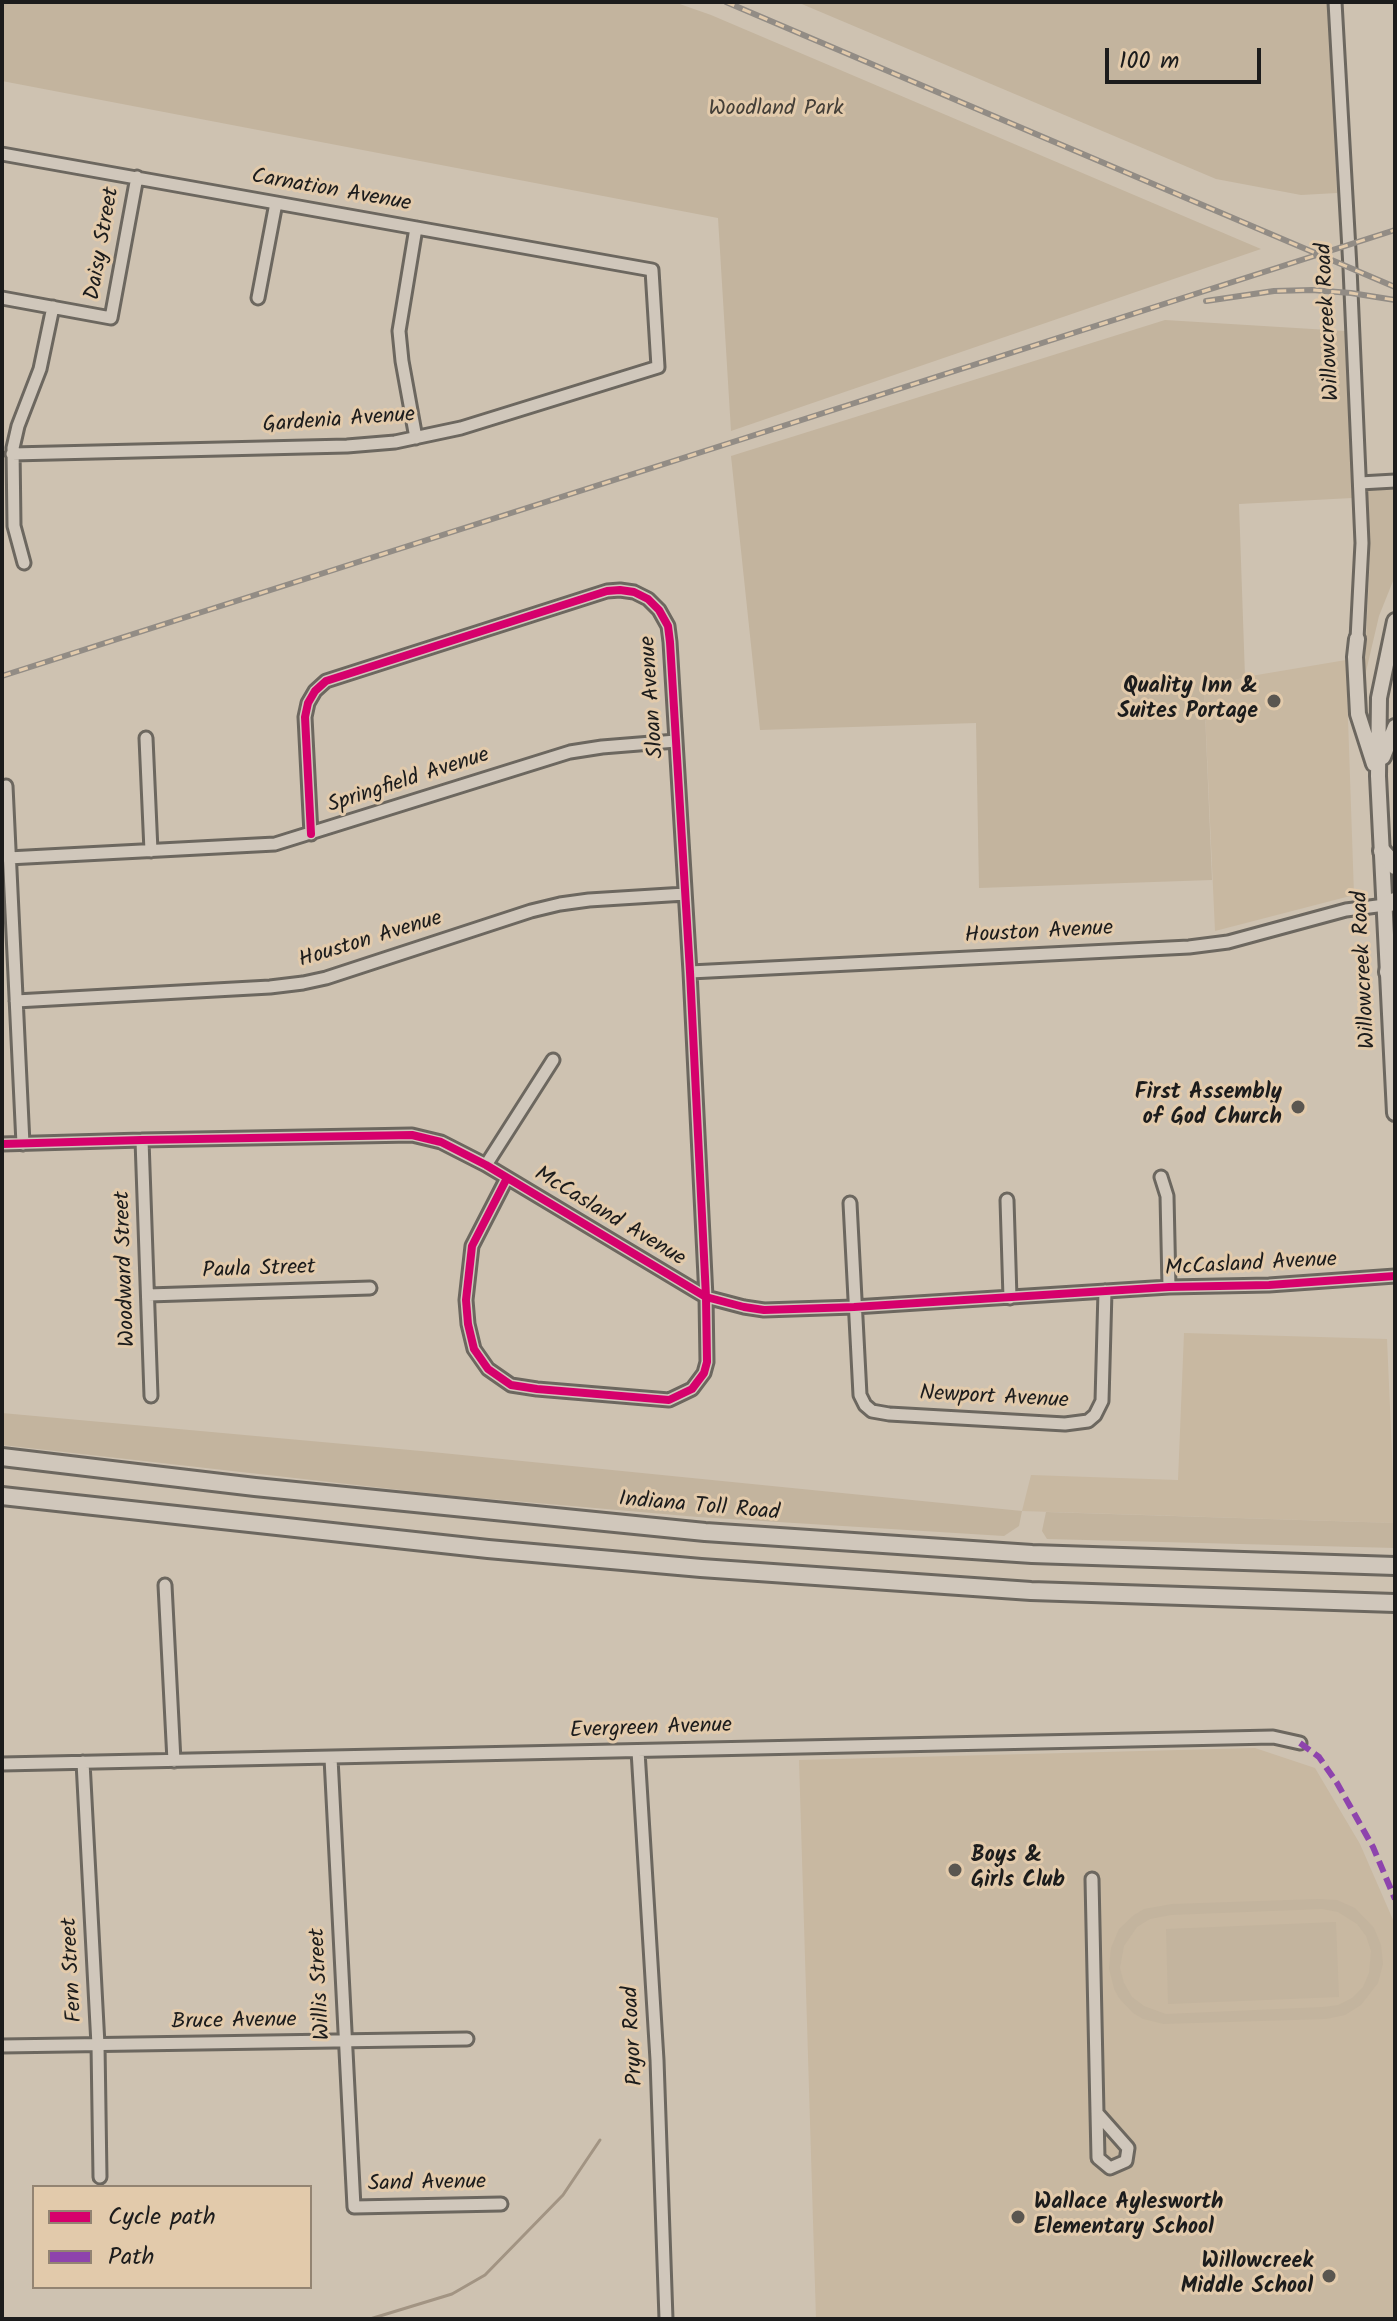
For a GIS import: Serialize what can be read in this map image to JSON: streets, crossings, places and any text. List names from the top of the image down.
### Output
{
  "streets": {
    "highway": ["Indiana Toll Road"],
    "main road": ["Willowcreek Road"],
    "street": [
      "Carnation Avenue",
      "Daisy Street",
      "Gardenia Avenue",
      "Sloan Avenue",
      "Springfield Avenue",
      "Houston Avenue",
      "McCasland Avenue",
      "Woodward Street",
      "Paula Street",
      "Newport Avenue",
      "Evergreen Avenue",
      "Fern Street",
      "Willis Street",
      "Bruce Avenue",
      "Pryor Road",
      "Sand Avenue"
    ]
  },
  "crossings": [
    ["Carnation Avenue", "Daisy Street"],
    ["Carnation Avenue", "Gardenia Avenue"],
    ["Willowcreek Road", "Houston Avenue"],
    ["Sloan Avenue", "Springfield Avenue"],
    ["Sloan Avenue", "Houston Avenue"],
    ["Sloan Avenue", "McCasland Avenue"],
    ["McCasland Avenue", "Woodward Street"],
    ["McCasland Avenue", "Newport Avenue"],
    ["Woodward Street", "Paula Street"],
    ["Evergreen Avenue", "Fern Street"],
    ["Evergreen Avenue", "Willis Street"],
    ["Evergreen Avenue", "Pryor Road"],
    ["Fern Street", "Bruce Avenue"],
    ["Willis Street", "Bruce Avenue"],
    ["Willis Street", "Sand Avenue"]
  ],
  "parks": ["Woodland Park"],
  "places": [
    "Quality Inn & Suites Portage",
    "First Assembly of God Church",
    "Boys & Girls Club",
    "Wallace Aylesworth Elementary School",
    "Willowcreek Middle School"
  ],
  "legend": ["Cycle path", "Path"],
  "scale_bar": "100 m"
}
